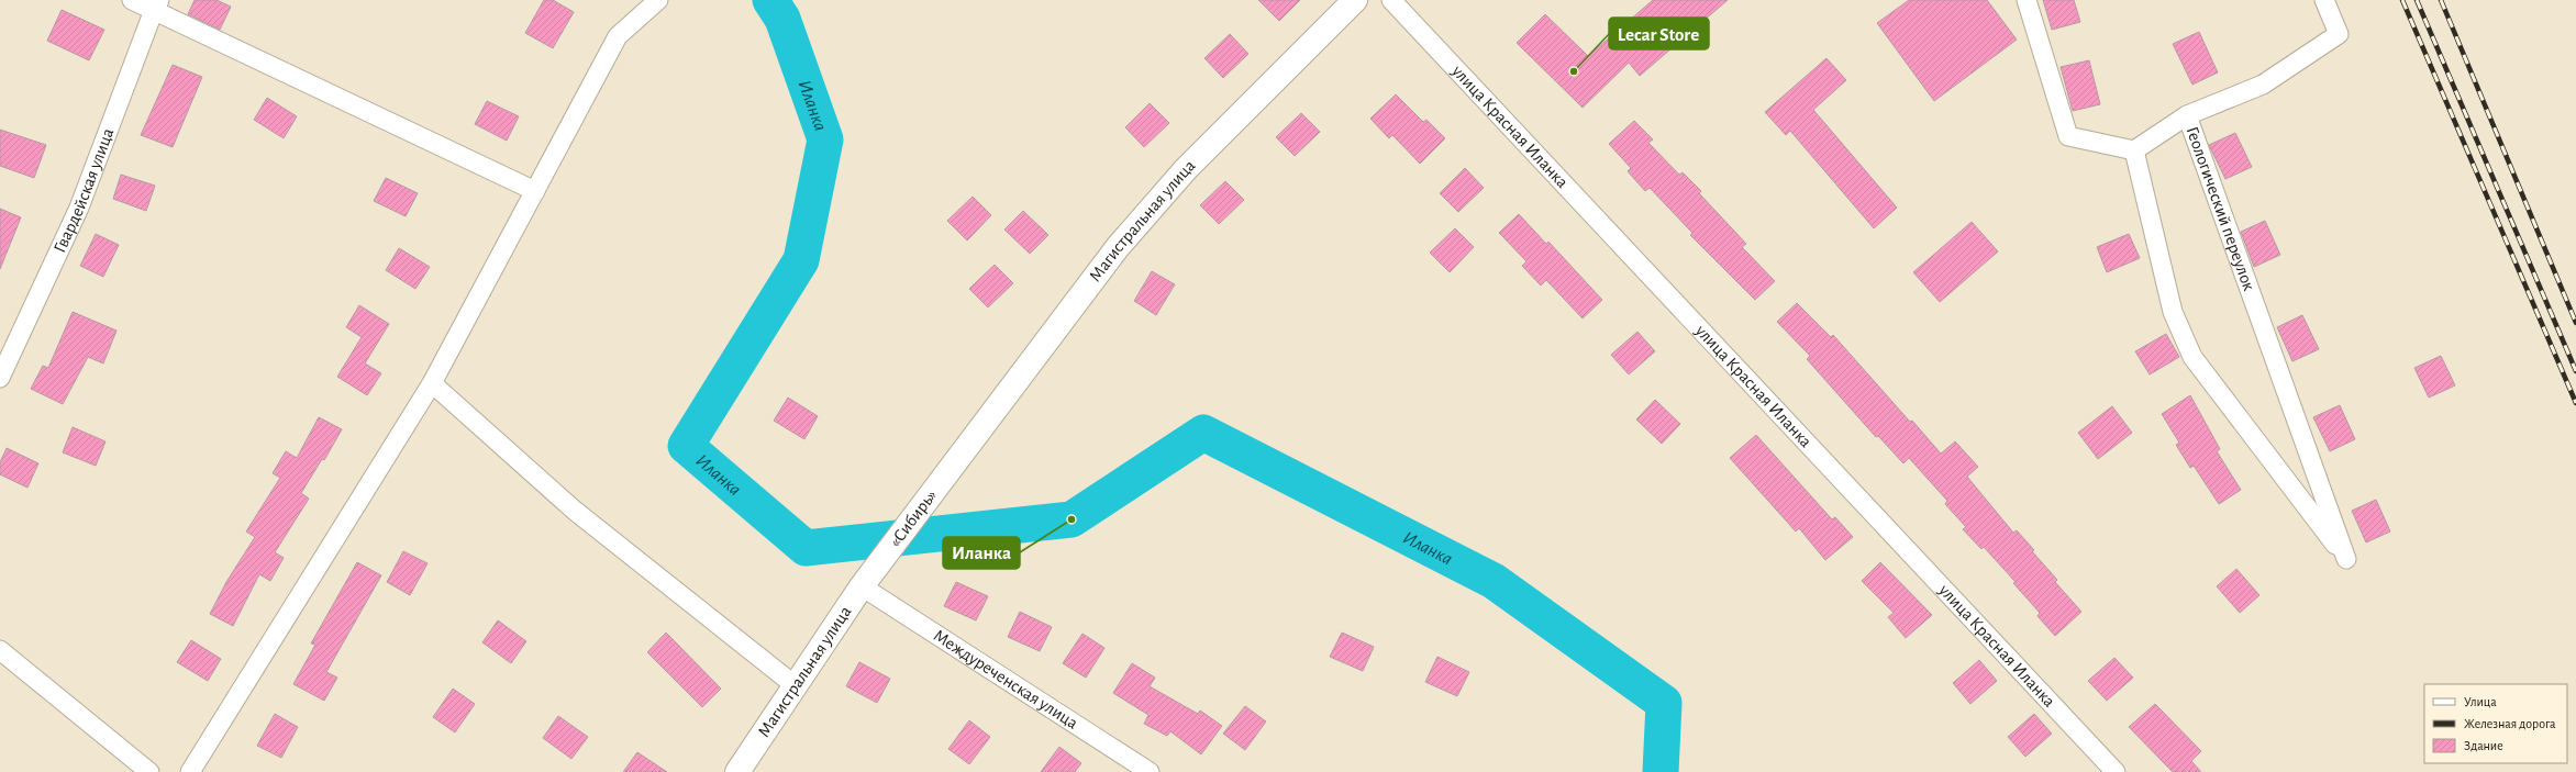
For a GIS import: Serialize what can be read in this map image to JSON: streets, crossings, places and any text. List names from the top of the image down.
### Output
{
  "streets": {
    "main road": ["Магистральная улица", "«Сибирь»"],
    "street": [
      "улица Красная Иланка",
      "Гвардейская улица",
      "Геологический переулок",
      "Междуреченская улица"
    ]
  },
  "crossings": [
    ["Магистральная улица", "«Сибирь»"],
    ["Магистральная улица", "Междуреченская улица"],
    ["«Сибирь»", "Междуреченская улица"]
  ],
  "water": ["Иланка"],
  "places": ["Lecar Store", "Иланка"],
  "legend": ["Улица", "Железная дорога", "Здание"]
}
